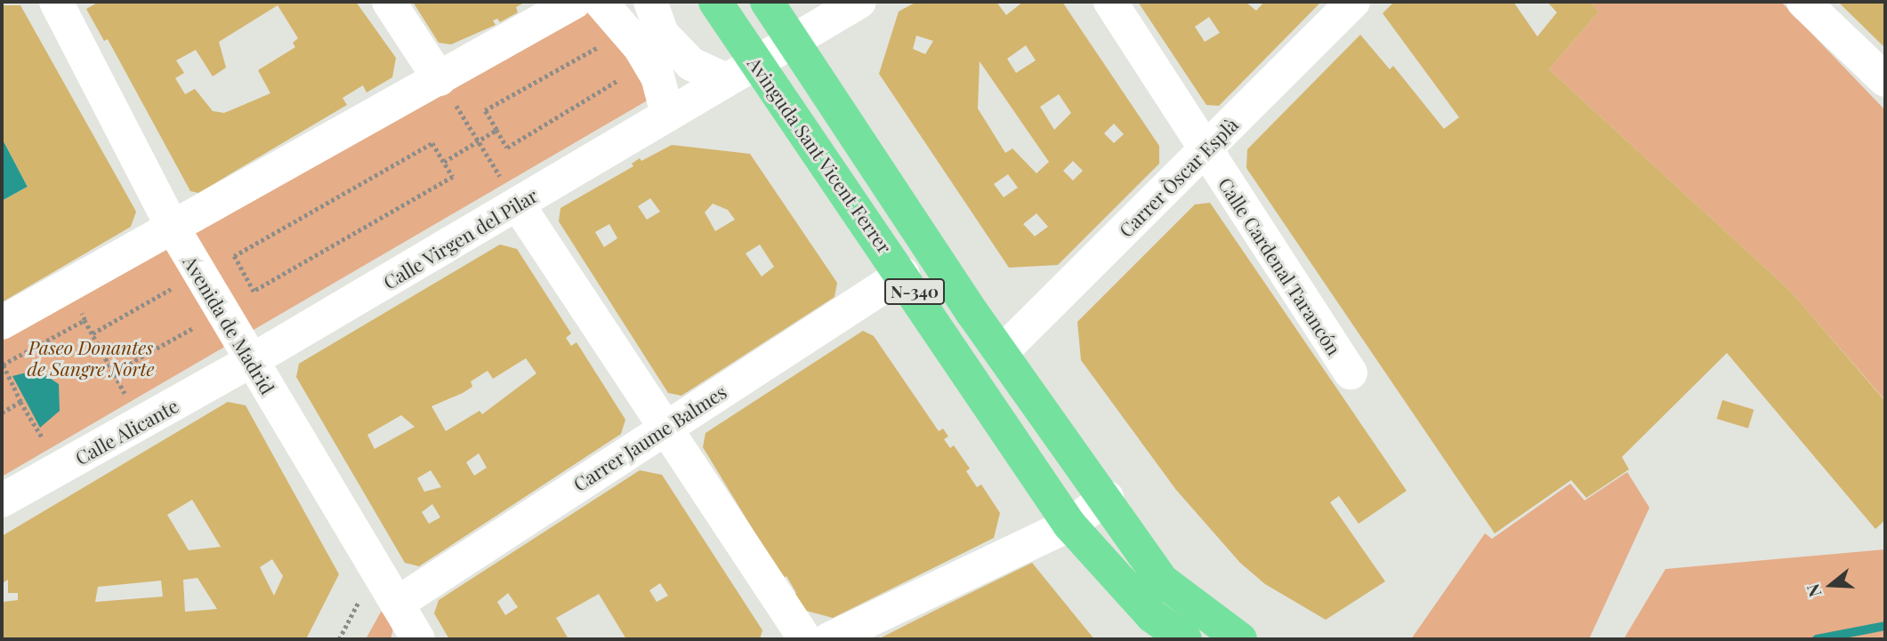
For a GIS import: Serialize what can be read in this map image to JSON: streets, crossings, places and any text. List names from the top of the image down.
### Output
{
  "streets": {
    "highway": ["Avinguda Sant Vicent Ferrer", "N-340"],
    "street": [
      "Carrer Òscar Esplà",
      "Calle Virgen del Pilar",
      "Calle Cardenal Tarancón",
      "Avenida de Madrid",
      "Calle Alicante",
      "Carrer Jaume Balmes"
    ]
  },
  "crossings": [
    ["Avinguda Sant Vicent Ferrer", "Carrer Òscar Esplà"],
    ["Avinguda Sant Vicent Ferrer", "Calle Virgen del Pilar"],
    ["Avinguda Sant Vicent Ferrer", "N-340"],
    ["Avinguda Sant Vicent Ferrer", "Carrer Jaume Balmes"],
    ["Carrer Òscar Esplà", "Calle Cardenal Tarancón"],
    ["Calle Virgen del Pilar", "Avenida de Madrid"],
    ["Calle Virgen del Pilar", "Calle Alicante"],
    ["Avenida de Madrid", "Calle Alicante"],
    ["Avenida de Madrid", "Carrer Jaume Balmes"]
  ],
  "parks": ["Paseo Donantes de Sangre Norte"],
  "north": "left"
}
